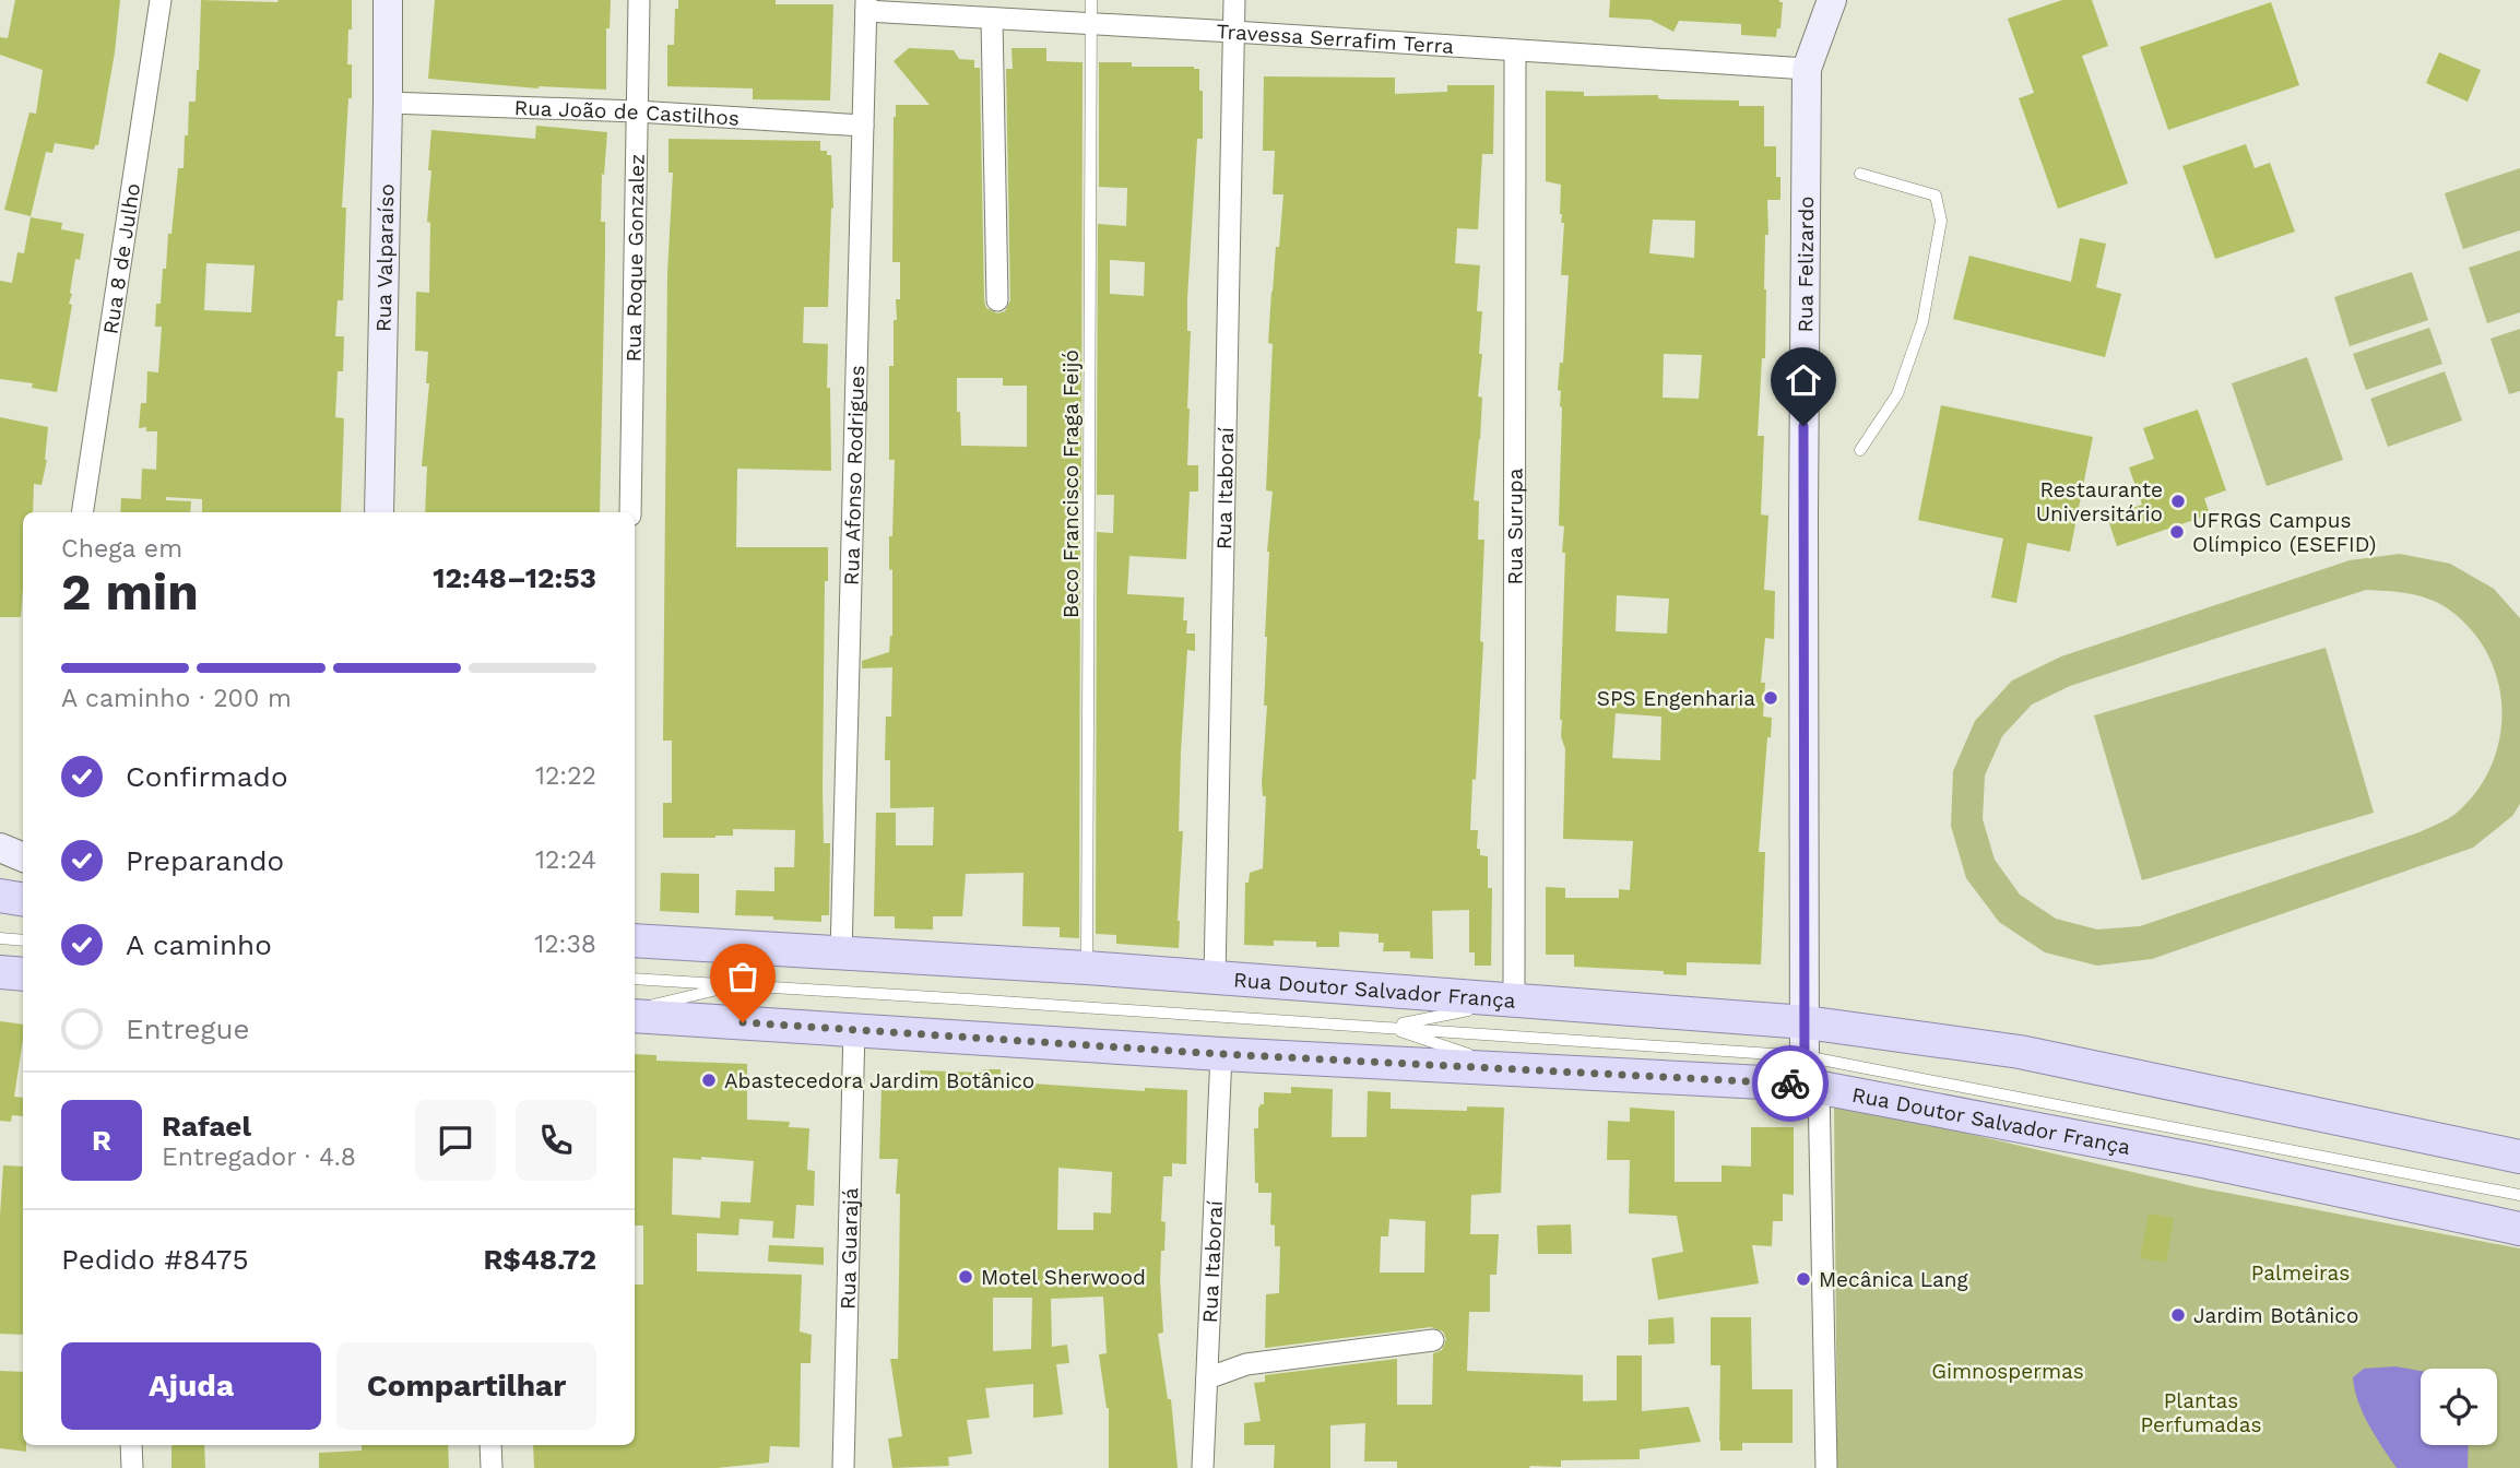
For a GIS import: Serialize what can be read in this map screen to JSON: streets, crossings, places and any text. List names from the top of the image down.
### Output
{
  "streets": {
    "main road": ["Rua Valparaíso", "Rua Felizardo", "Rua Doutor Salvador França"],
    "street": [
      "Travessa Serrafim Terra",
      "Rua João de Castilhos",
      "Rua 8 de Julho",
      "Rua Roque Gonzalez",
      "Rua Afonso Rodrigues",
      "Rua Itaboraí",
      "Rua Surupa",
      "Rua Guarajá"
    ],
    "lane": ["Beco Francisco Fraga Feijó"]
  },
  "crossings": [
    ["Travessa Serrafim Terra", "Rua Felizardo"],
    ["Travessa Serrafim Terra", "Rua Afonso Rodrigues"],
    ["Travessa Serrafim Terra", "Beco Francisco Fraga Feijó"],
    ["Travessa Serrafim Terra", "Rua Itaboraí"],
    ["Travessa Serrafim Terra", "Rua Surupa"],
    ["Rua João de Castilhos", "Rua Valparaíso"],
    ["Rua João de Castilhos", "Rua Roque Gonzalez"],
    ["Rua João de Castilhos", "Rua Afonso Rodrigues"],
    ["Rua Felizardo", "Rua Doutor Salvador França"],
    ["Rua Afonso Rodrigues", "Rua Doutor Salvador França"],
    ["Beco Francisco Fraga Feijó", "Rua Doutor Salvador França"],
    ["Rua Itaboraí", "Rua Doutor Salvador França"],
    ["Rua Surupa", "Rua Doutor Salvador França"],
    ["Rua Doutor Salvador França", "Rua Guarajá"]
  ],
  "parks": ["Palmeiras", "Gimnospermas", "Plantas Perfumadas"],
  "places": [
    "Restaurante Universitário",
    "UFRGS Campus Olímpico (ESEFID)",
    "SPS Engenharia",
    "Abastecedora Jardim Botânico",
    "Motel Sherwood",
    "Mecânica Lang",
    "Jardim Botânico"
  ],
  "page": {
    "heading": ["2 min", "Chega em", "12:48–12:53"],
    "panel": [
      "Rafael",
      "Entregador · 4.8",
      "Pedido #8475",
      "R$48.72"
    ],
    "bar": "A caminho · 200 m",
    "list": [
      ["Confirmado", "12:22"],
      ["Preparando", "12:24"],
      ["A caminho", "12:38"],
      "Entregue"
    ],
    "round": "R",
    "buttons": ["Ajuda", "Compartilhar"]
  }
}
